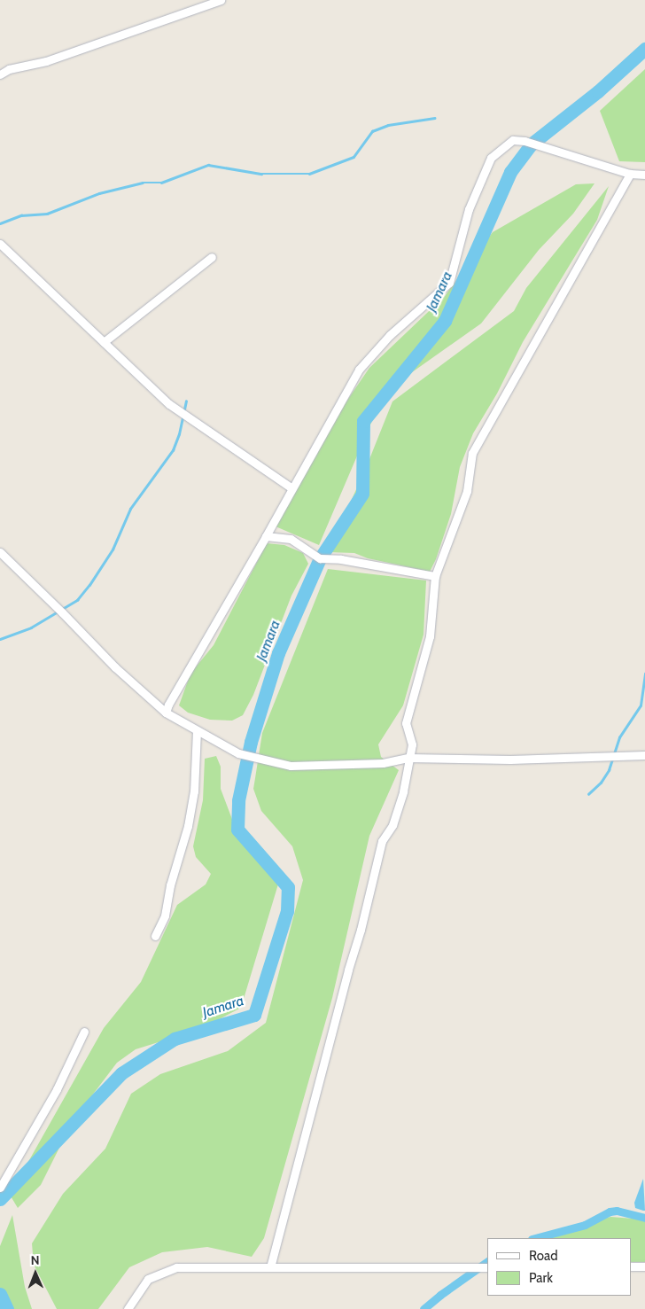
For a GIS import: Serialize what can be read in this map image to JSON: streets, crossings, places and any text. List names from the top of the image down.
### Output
{
  "water": ["Jamara"],
  "legend": ["Road", "Park"],
  "north": "top"
}
